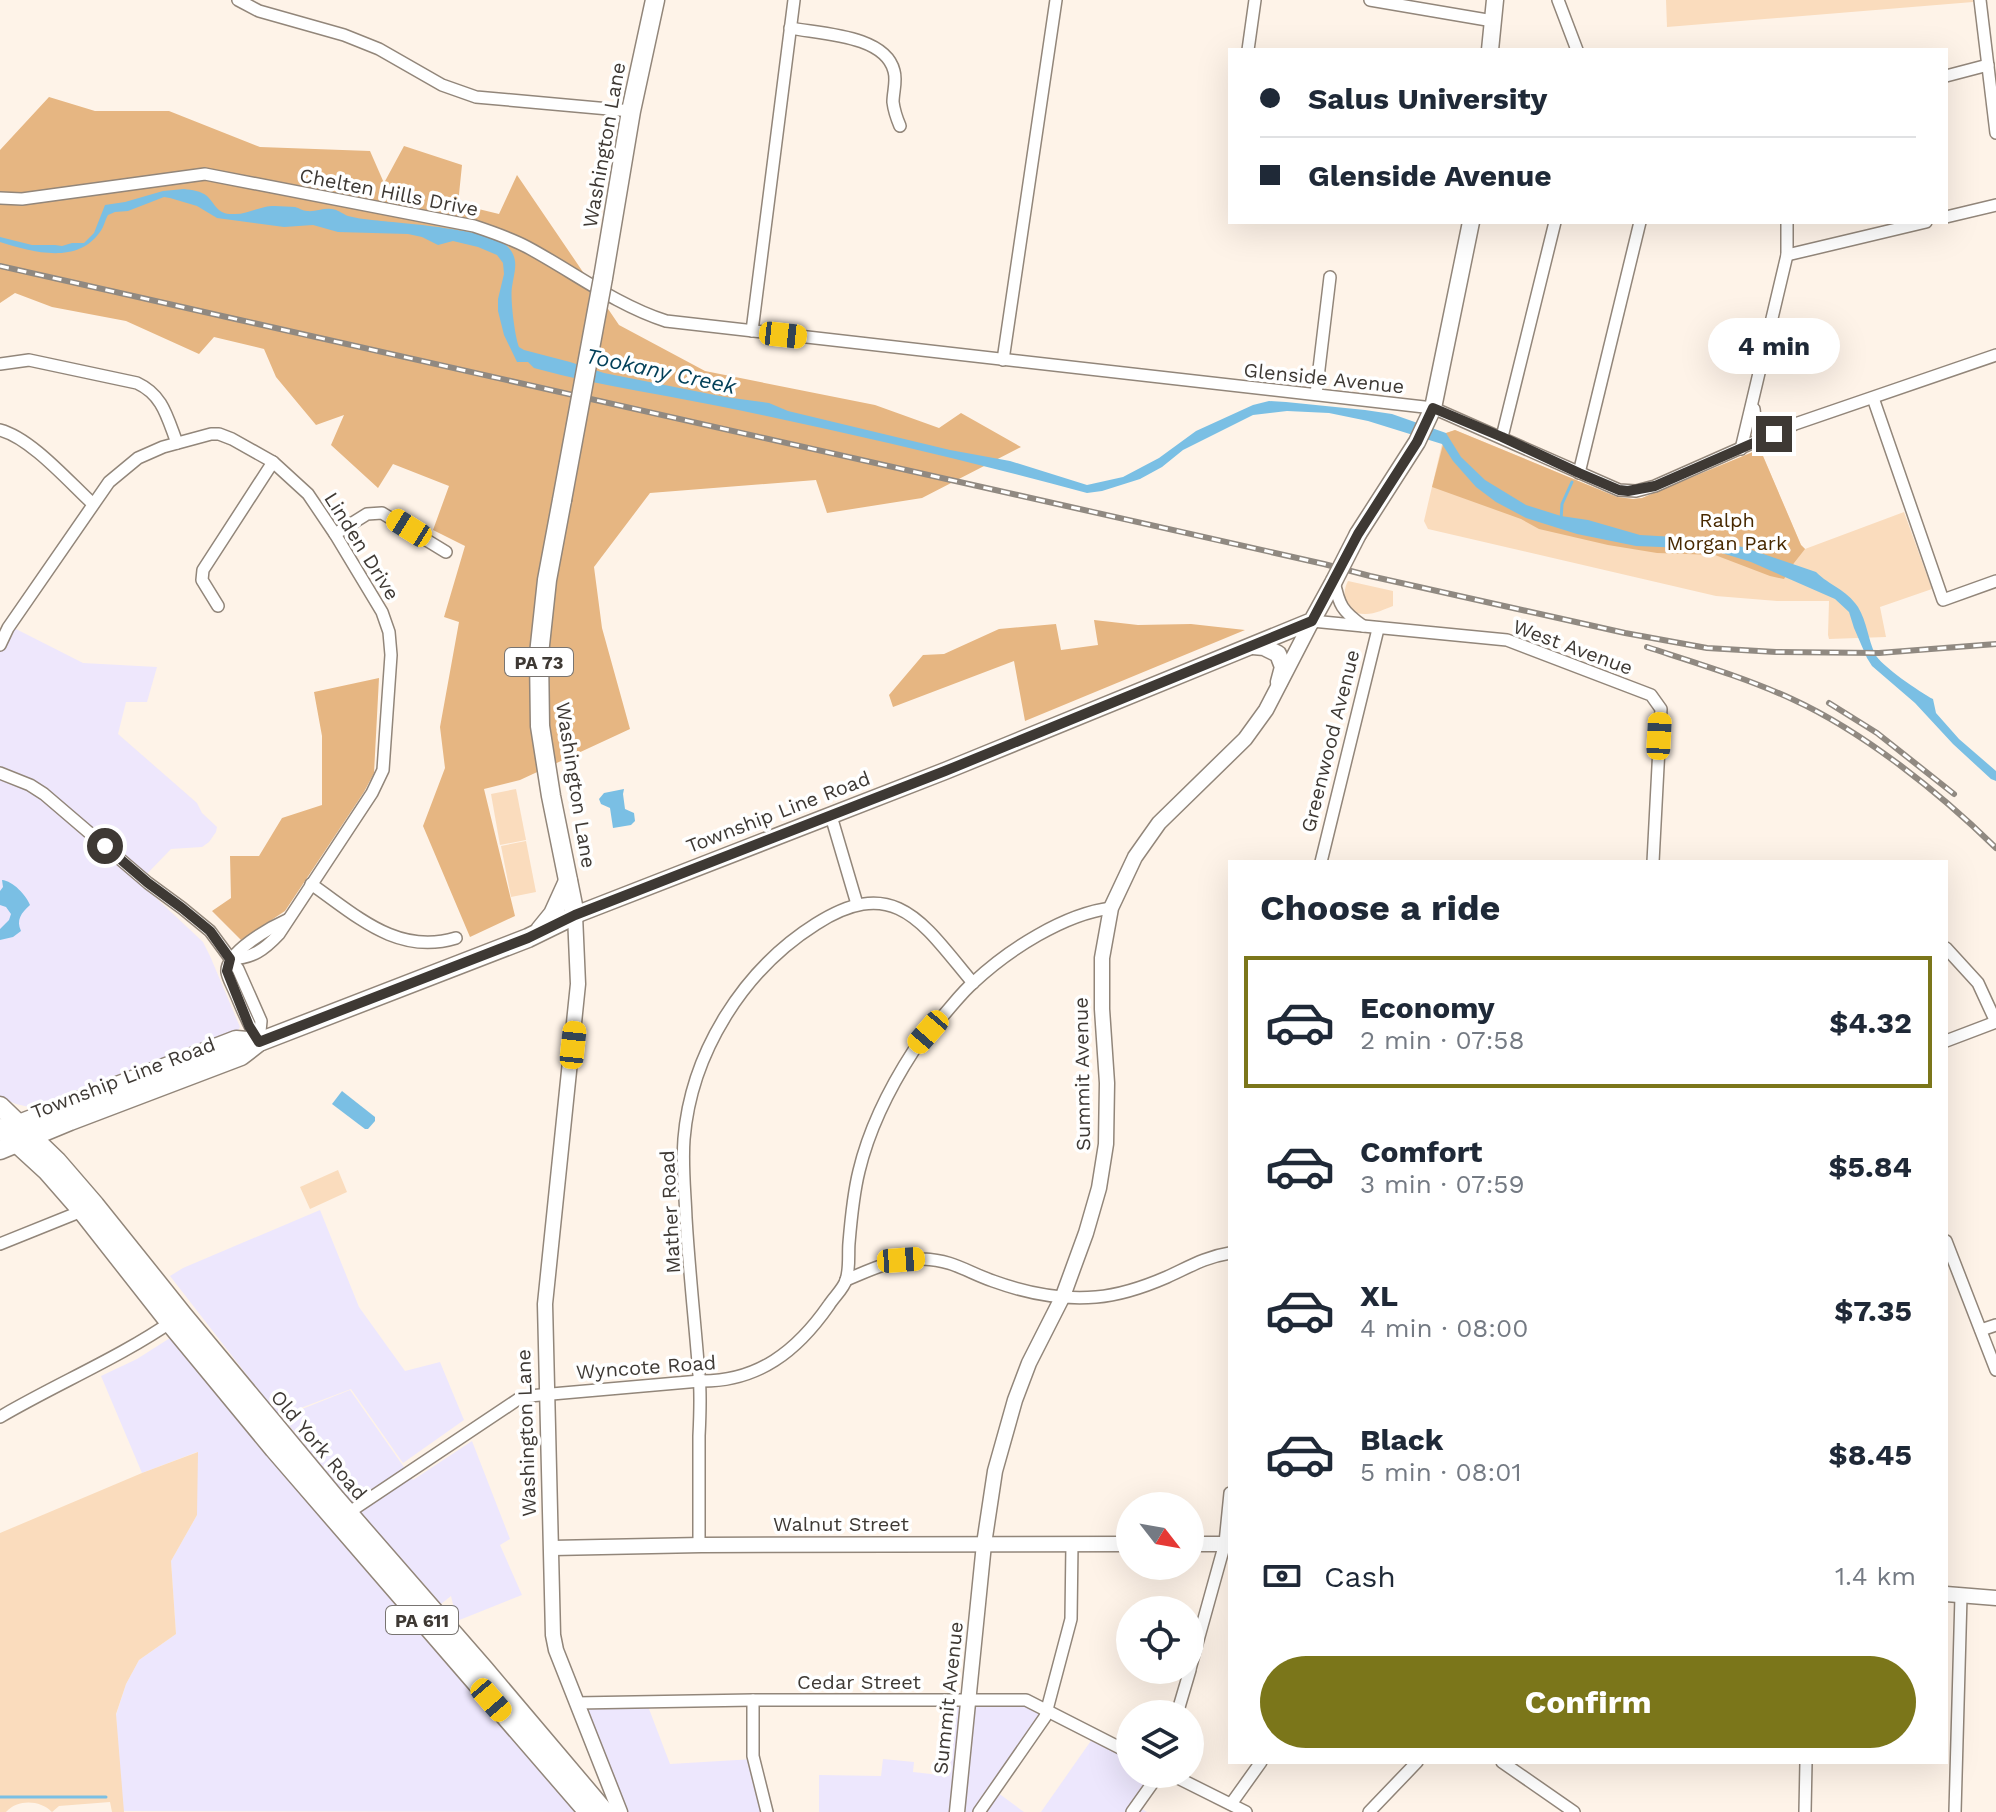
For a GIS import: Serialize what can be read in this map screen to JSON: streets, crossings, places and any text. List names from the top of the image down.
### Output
{
  "streets": {
    "main road": [
      "Washington Lane",
      "PA 73",
      "Township Line Road",
      "Old York Road",
      "PA 611"
    ],
    "street": [
      "Chelten Hills Drive",
      "Glenside Avenue",
      "Linden Drive",
      "West Avenue",
      "Greenwood Avenue",
      "Summit Avenue",
      "Mather Road",
      "Wyncote Road",
      "Walnut Street",
      "Cedar Street"
    ]
  },
  "crossings": [
    ["Washington Lane", "Township Line Road"],
    ["Washington Lane", "Wyncote Road"],
    ["Washington Lane", "Walnut Street"],
    ["Washington Lane", "Cedar Street"],
    ["Chelten Hills Drive", "Glenside Avenue"],
    ["West Avenue", "Greenwood Avenue"],
    ["West Avenue", "Township Line Road"],
    ["West Avenue", "Summit Avenue"],
    ["Township Line Road", "Summit Avenue"],
    ["Township Line Road", "Old York Road"],
    ["Summit Avenue", "Wyncote Road"],
    ["Summit Avenue", "Walnut Street"],
    ["Summit Avenue", "Cedar Street"],
    ["Mather Road", "Wyncote Road"],
    ["Mather Road", "Walnut Street"],
    ["Wyncote Road", "Old York Road"]
  ],
  "water": ["Tookany Creek"],
  "parks": ["Ralph Morgan Park"],
  "north": "bottom right",
  "page": {
    "banner": ["Salus University", "Glenside Avenue"],
    "bubble": "4 min",
    "heading": "Choose a ride",
    "list": [
      {
        "name": "Economy",
        "note": "2 min · 07:58",
        "value": "$4.32"
      },
      {
        "name": "Comfort",
        "note": "3 min · 07:59",
        "value": "$5.84"
      },
      {
        "name": "XL",
        "note": "4 min · 08:00",
        "value": "$7.35"
      },
      {
        "name": "Black",
        "note": "5 min · 08:01",
        "value": "$8.45"
      }
    ],
    "pay": ["Cash", "1.4 km"],
    "buttons": "Confirm"
  }
}
